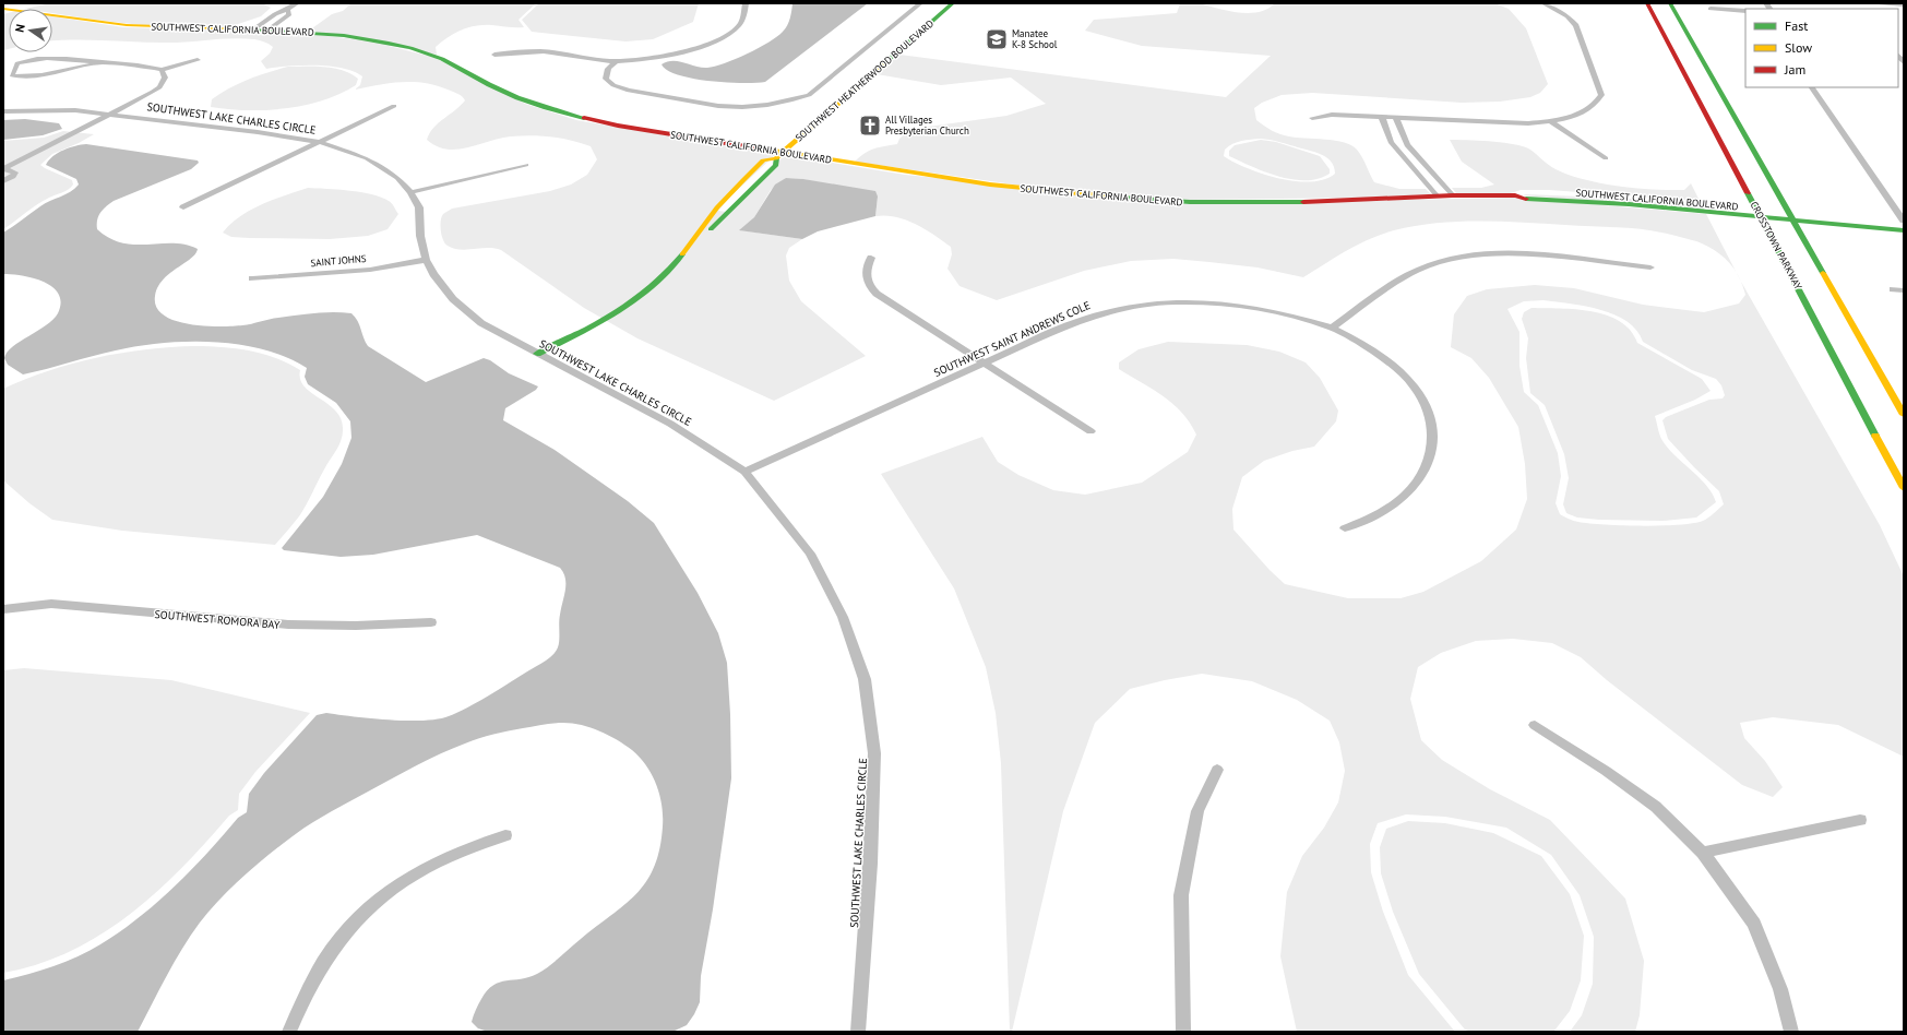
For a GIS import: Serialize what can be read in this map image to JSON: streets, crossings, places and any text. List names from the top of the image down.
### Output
{
  "streets": {
    "street": [
      "SOUTHWEST CALIFORNIA BOULEVARD",
      "SOUTHWEST HEATHERWOOD BOULEVARD",
      "SOUTHWEST LAKE CHARLES CIRCLE",
      "CROSSTOWN PARKWAY",
      "SAINT JOHNS",
      "SOUTHWEST SAINT ANDREWS COLE",
      "SOUTHWEST ROMORA BAY"
    ]
  },
  "crossings": [
    ["SOUTHWEST CALIFORNIA BOULEVARD", "SOUTHWEST HEATHERWOOD BOULEVARD"],
    ["SOUTHWEST CALIFORNIA BOULEVARD", "CROSSTOWN PARKWAY"],
    ["SOUTHWEST HEATHERWOOD BOULEVARD", "SOUTHWEST LAKE CHARLES CIRCLE"],
    ["SOUTHWEST LAKE CHARLES CIRCLE", "SAINT JOHNS"],
    ["SOUTHWEST LAKE CHARLES CIRCLE", "SOUTHWEST SAINT ANDREWS COLE"]
  ],
  "places": {
    "school or university": ["Manatee K-8 School"],
    "church": ["All Villages Presbyterian Church"]
  },
  "legend": ["Fast", "Slow", "Jam"],
  "north": "left"
}
